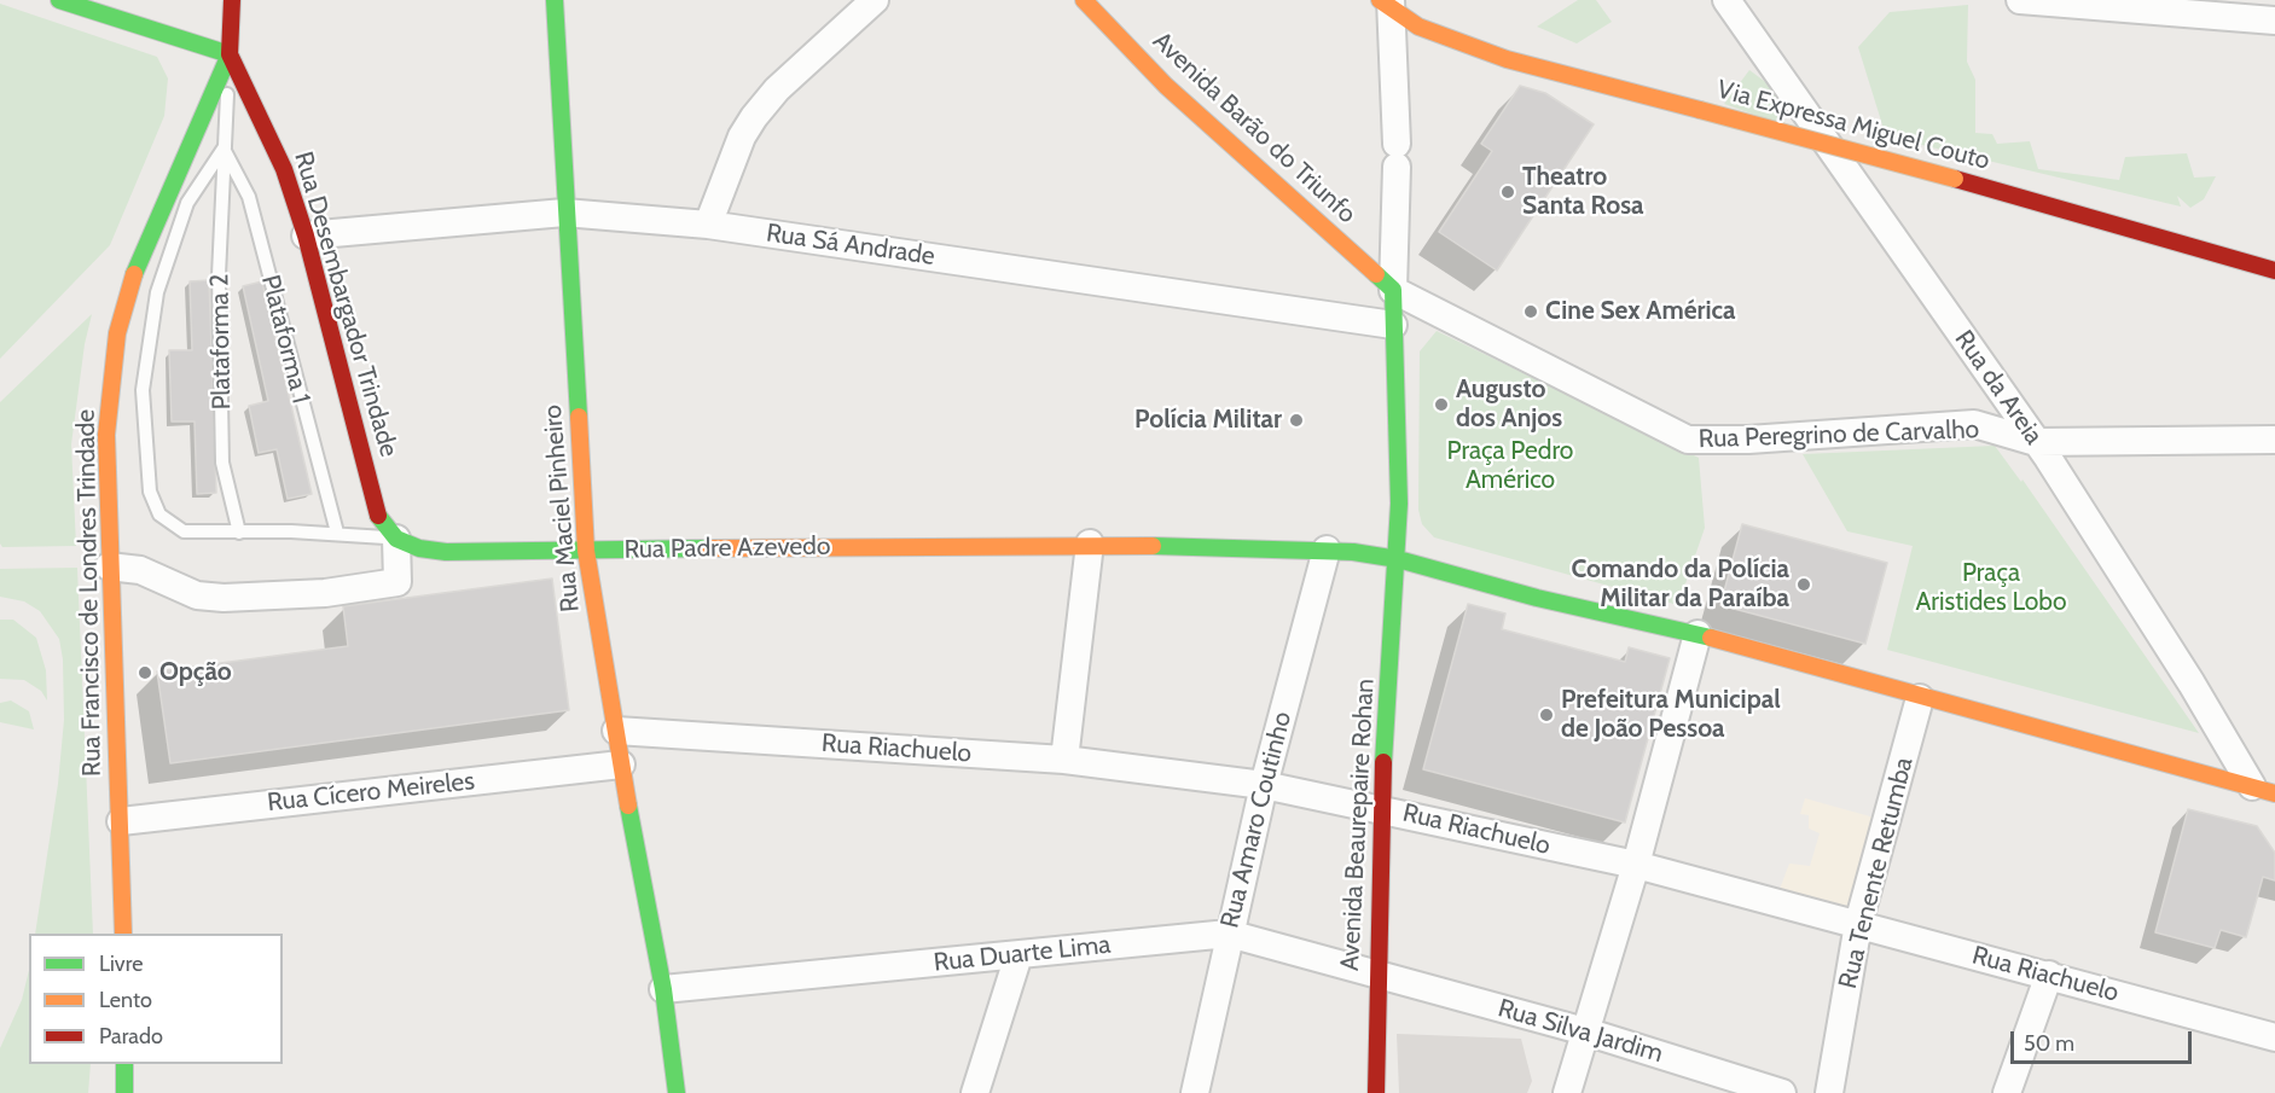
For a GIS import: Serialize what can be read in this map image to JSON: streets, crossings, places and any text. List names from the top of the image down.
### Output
{
  "streets": {
    "main road": [
      "Via Expressa Miguel Couto",
      "Avenida Barão do Triunfo",
      "Rua Desembargador Trindade",
      "Rua Maciel Pinheiro",
      "Rua Padre Azevedo",
      "Rua Francisco de Londres Trindade",
      "Avenida Beaurepaire Rohan"
    ],
    "street": [
      "Rua Sá Andrade",
      "Rua da Areia",
      "Rua Peregrino de Carvalho",
      "Rua Riachuelo",
      "Rua Cícero Meireles",
      "Rua Amaro Coutinho",
      "Rua Tenente Retumba",
      "Rua Duarte Lima",
      "Rua Silva Jardim"
    ],
    "lane": ["Plataforma 1", "Plataforma 2"]
  },
  "crossings": [
    ["Avenida Barão do Triunfo", "Rua Peregrino de Carvalho"],
    ["Rua Sá Andrade", "Rua Desembargador Trindade"],
    ["Rua Sá Andrade", "Rua Maciel Pinheiro"],
    ["Rua Desembargador Trindade", "Plataforma 2"],
    ["Rua Desembargador Trindade", "Rua Padre Azevedo"],
    ["Rua Desembargador Trindade", "Rua Francisco de Londres Trindade"],
    ["Plataforma 1", "Plataforma 2"],
    ["Plataforma 2", "Rua Francisco de Londres Trindade"],
    ["Rua da Areia", "Rua Peregrino de Carvalho"],
    ["Rua Maciel Pinheiro", "Rua Padre Azevedo"],
    ["Rua Maciel Pinheiro", "Rua Riachuelo"],
    ["Rua Maciel Pinheiro", "Rua Cícero Meireles"],
    ["Rua Maciel Pinheiro", "Rua Duarte Lima"],
    ["Rua Padre Azevedo", "Rua Amaro Coutinho"],
    ["Rua Padre Azevedo", "Avenida Beaurepaire Rohan"],
    ["Rua Francisco de Londres Trindade", "Rua Cícero Meireles"],
    ["Rua Riachuelo", "Rua Amaro Coutinho"],
    ["Rua Riachuelo", "Avenida Beaurepaire Rohan"],
    ["Rua Riachuelo", "Rua Tenente Retumba"],
    ["Rua Amaro Coutinho", "Rua Duarte Lima"],
    ["Avenida Beaurepaire Rohan", "Rua Duarte Lima"],
    ["Avenida Beaurepaire Rohan", "Rua Silva Jardim"],
    ["Rua Duarte Lima", "Rua Silva Jardim"]
  ],
  "parks": ["Praça Pedro Américo", "Praça Aristides Lobo"],
  "places": [
    "Theatro Santa Rosa",
    "Cine Sex América",
    "Augusto dos Anjos",
    "Polícia Militar",
    "Comando da Polícia Militar da Paraíba",
    "Opção",
    "Prefeitura Municipal de João Pessoa"
  ],
  "legend": ["Livre", "Lento", "Parado"],
  "scale_bar": "50 m"
}
